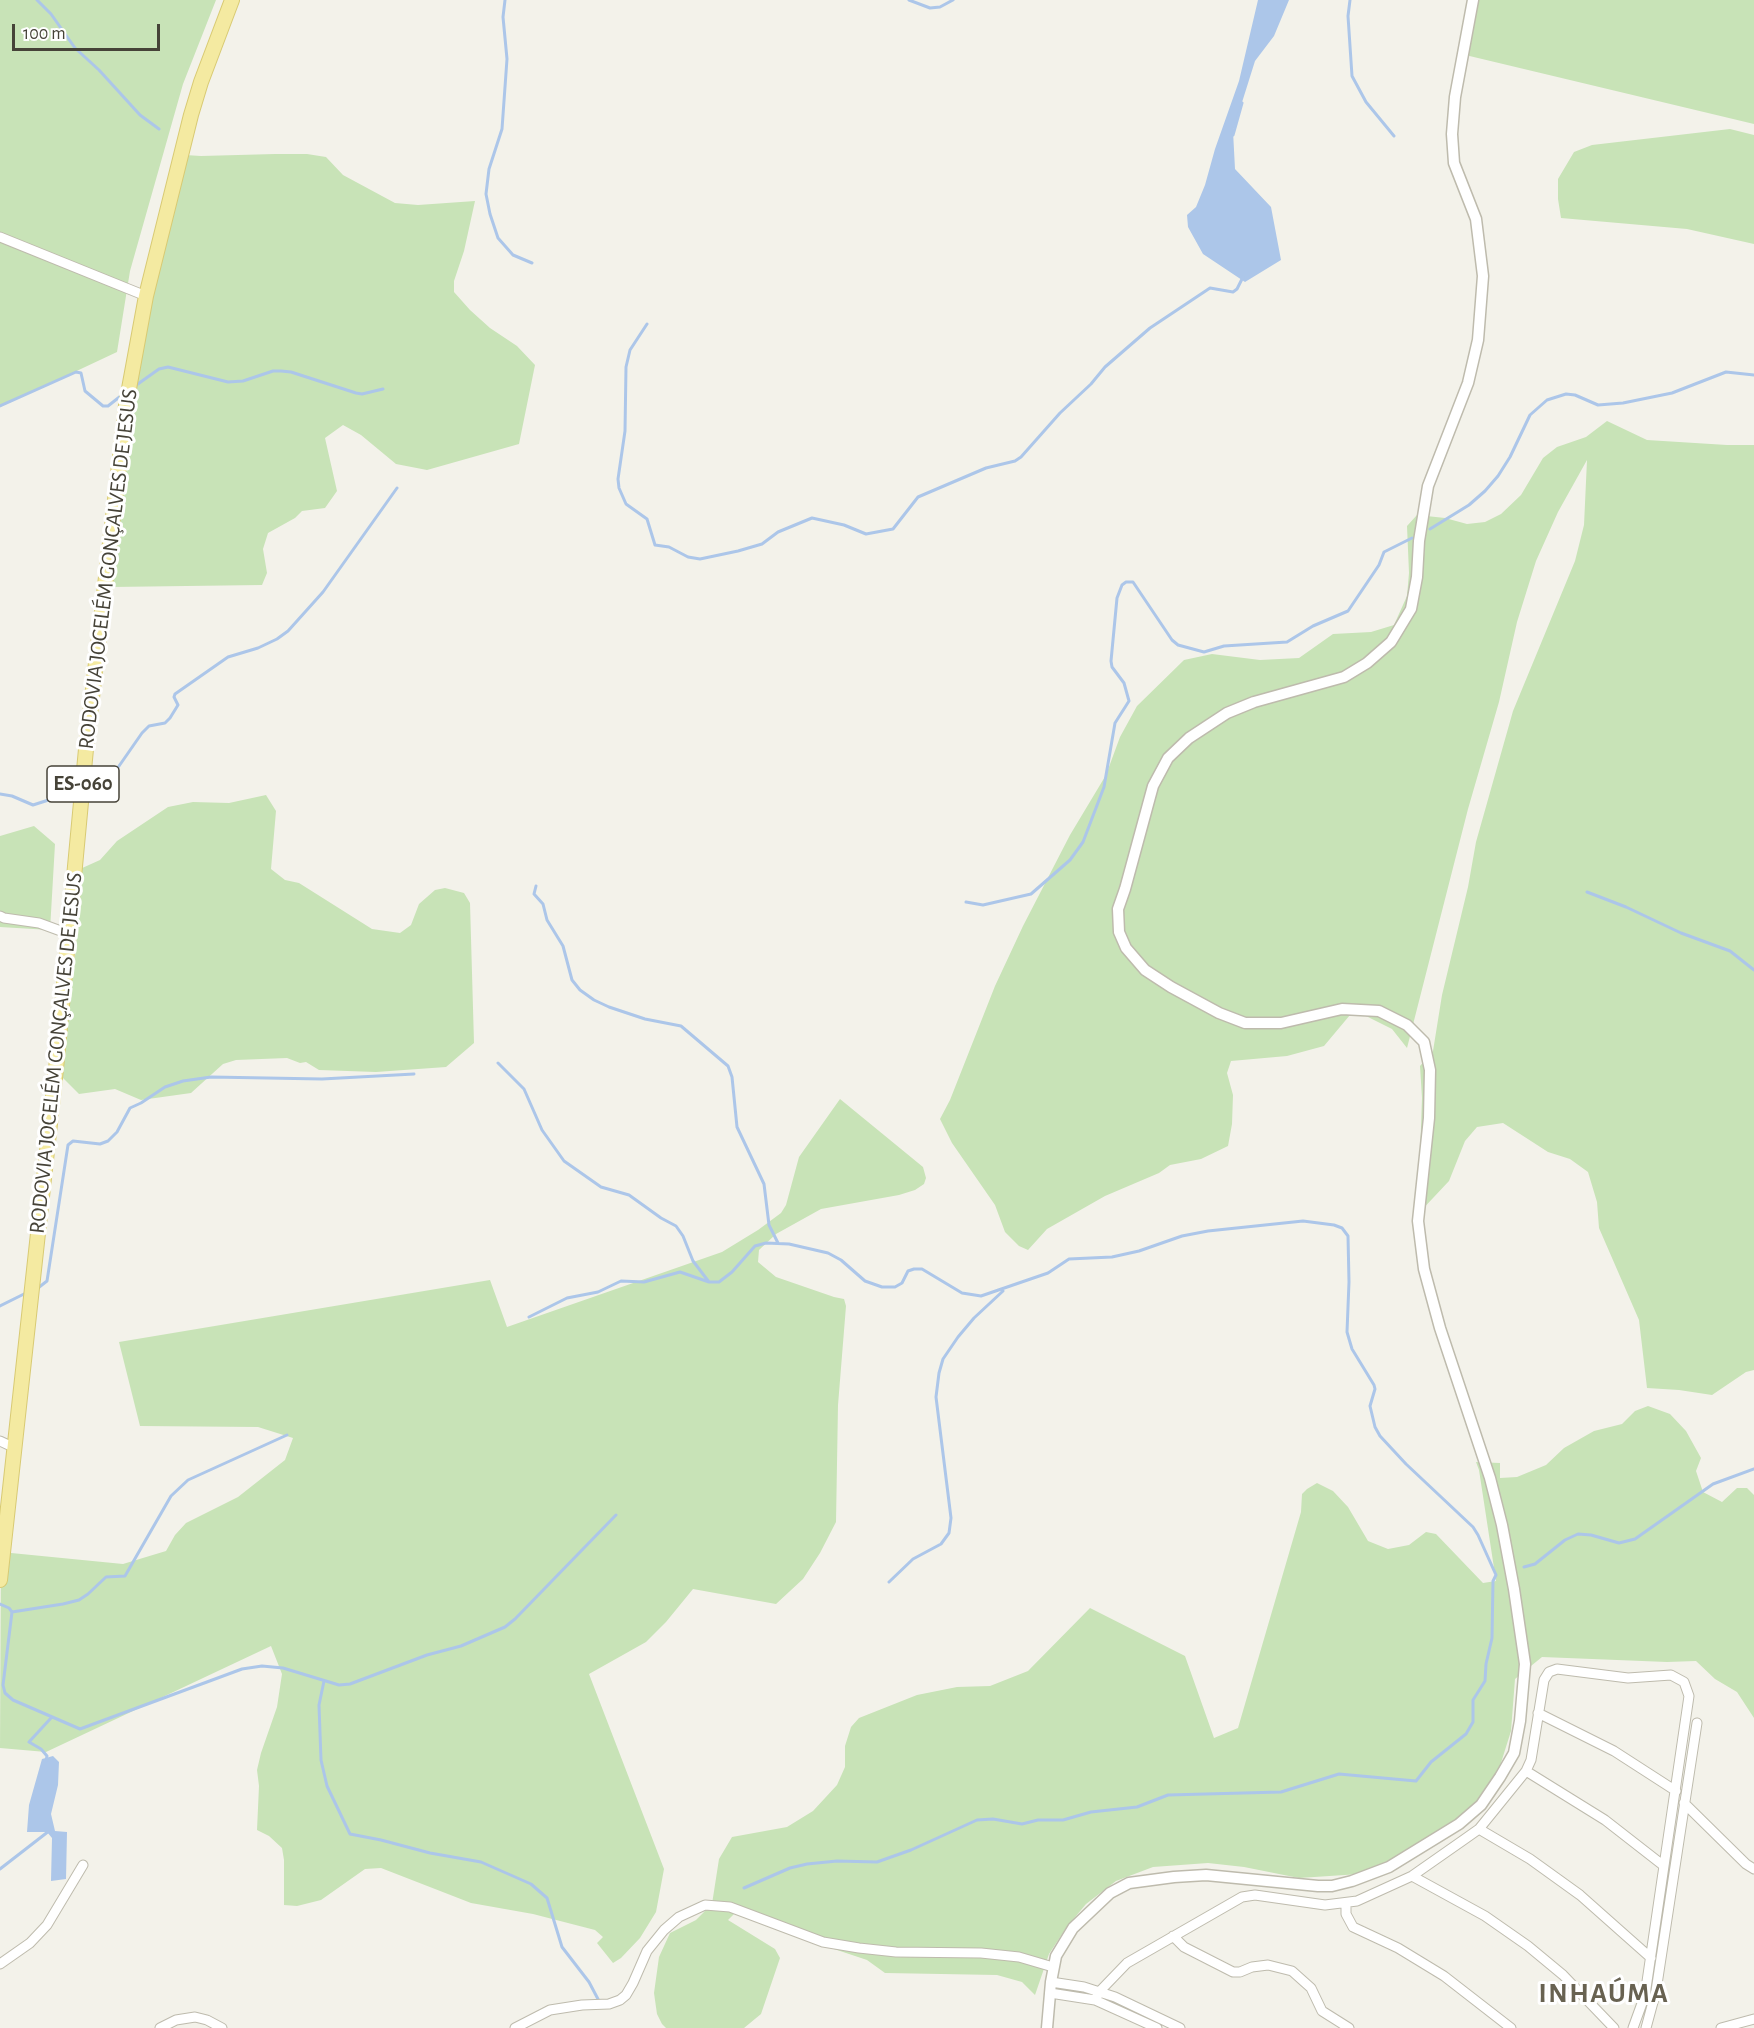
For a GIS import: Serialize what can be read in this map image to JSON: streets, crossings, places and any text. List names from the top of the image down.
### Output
{
  "streets": {
    "main road": ["RODOVIA JOCELÉM GONÇALVES DE JESUS", "ES-060"]
  },
  "districts": ["INHAÚMA"],
  "scale_bar": "100 m"
}
